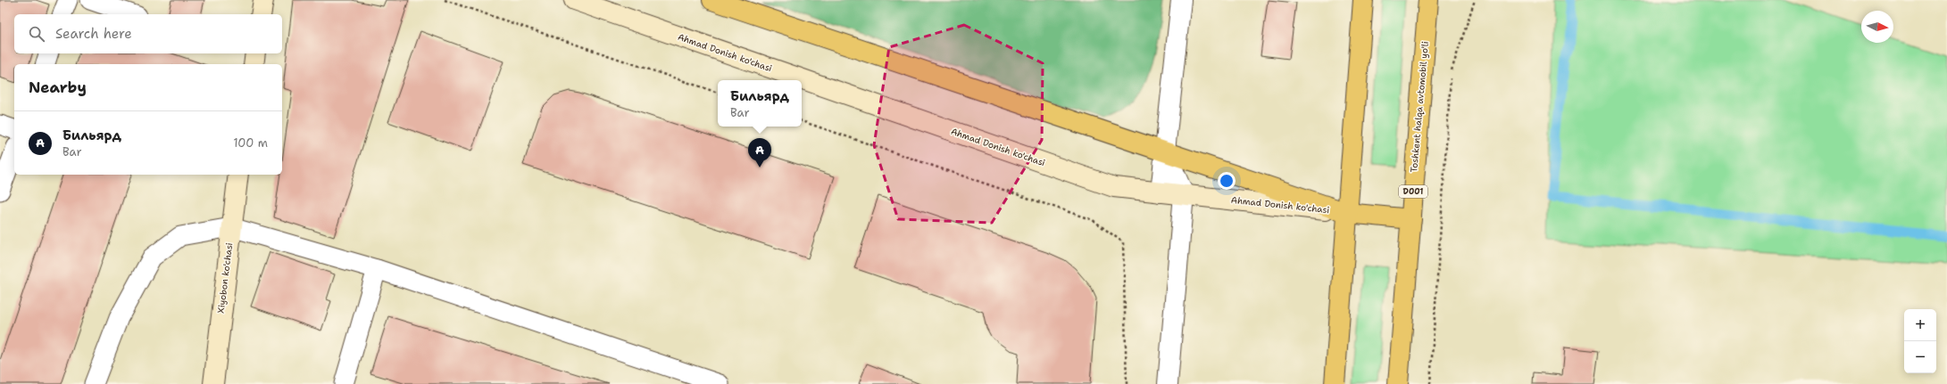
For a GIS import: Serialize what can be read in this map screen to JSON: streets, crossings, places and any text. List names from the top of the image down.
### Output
{
  "streets": {
    "main road": ["Ahmad Donish ko'chasi", "Toshkent halqa avtomobil yo'li", "D001"],
    "street": ["Xiyobon ko'chasi"]
  },
  "north": "right",
  "page": {
    "search": "Search here",
    "heading": "Nearby",
    "popup": ["Бильярд", "Bar"],
    "list": [
      {
        "mark": "A",
        "name": "Бильярд",
        "note": "Bar",
        "value": "100 m"
      }
    ],
    "pins": "A",
    "map_buttons": ["+", "−"]
  }
}
